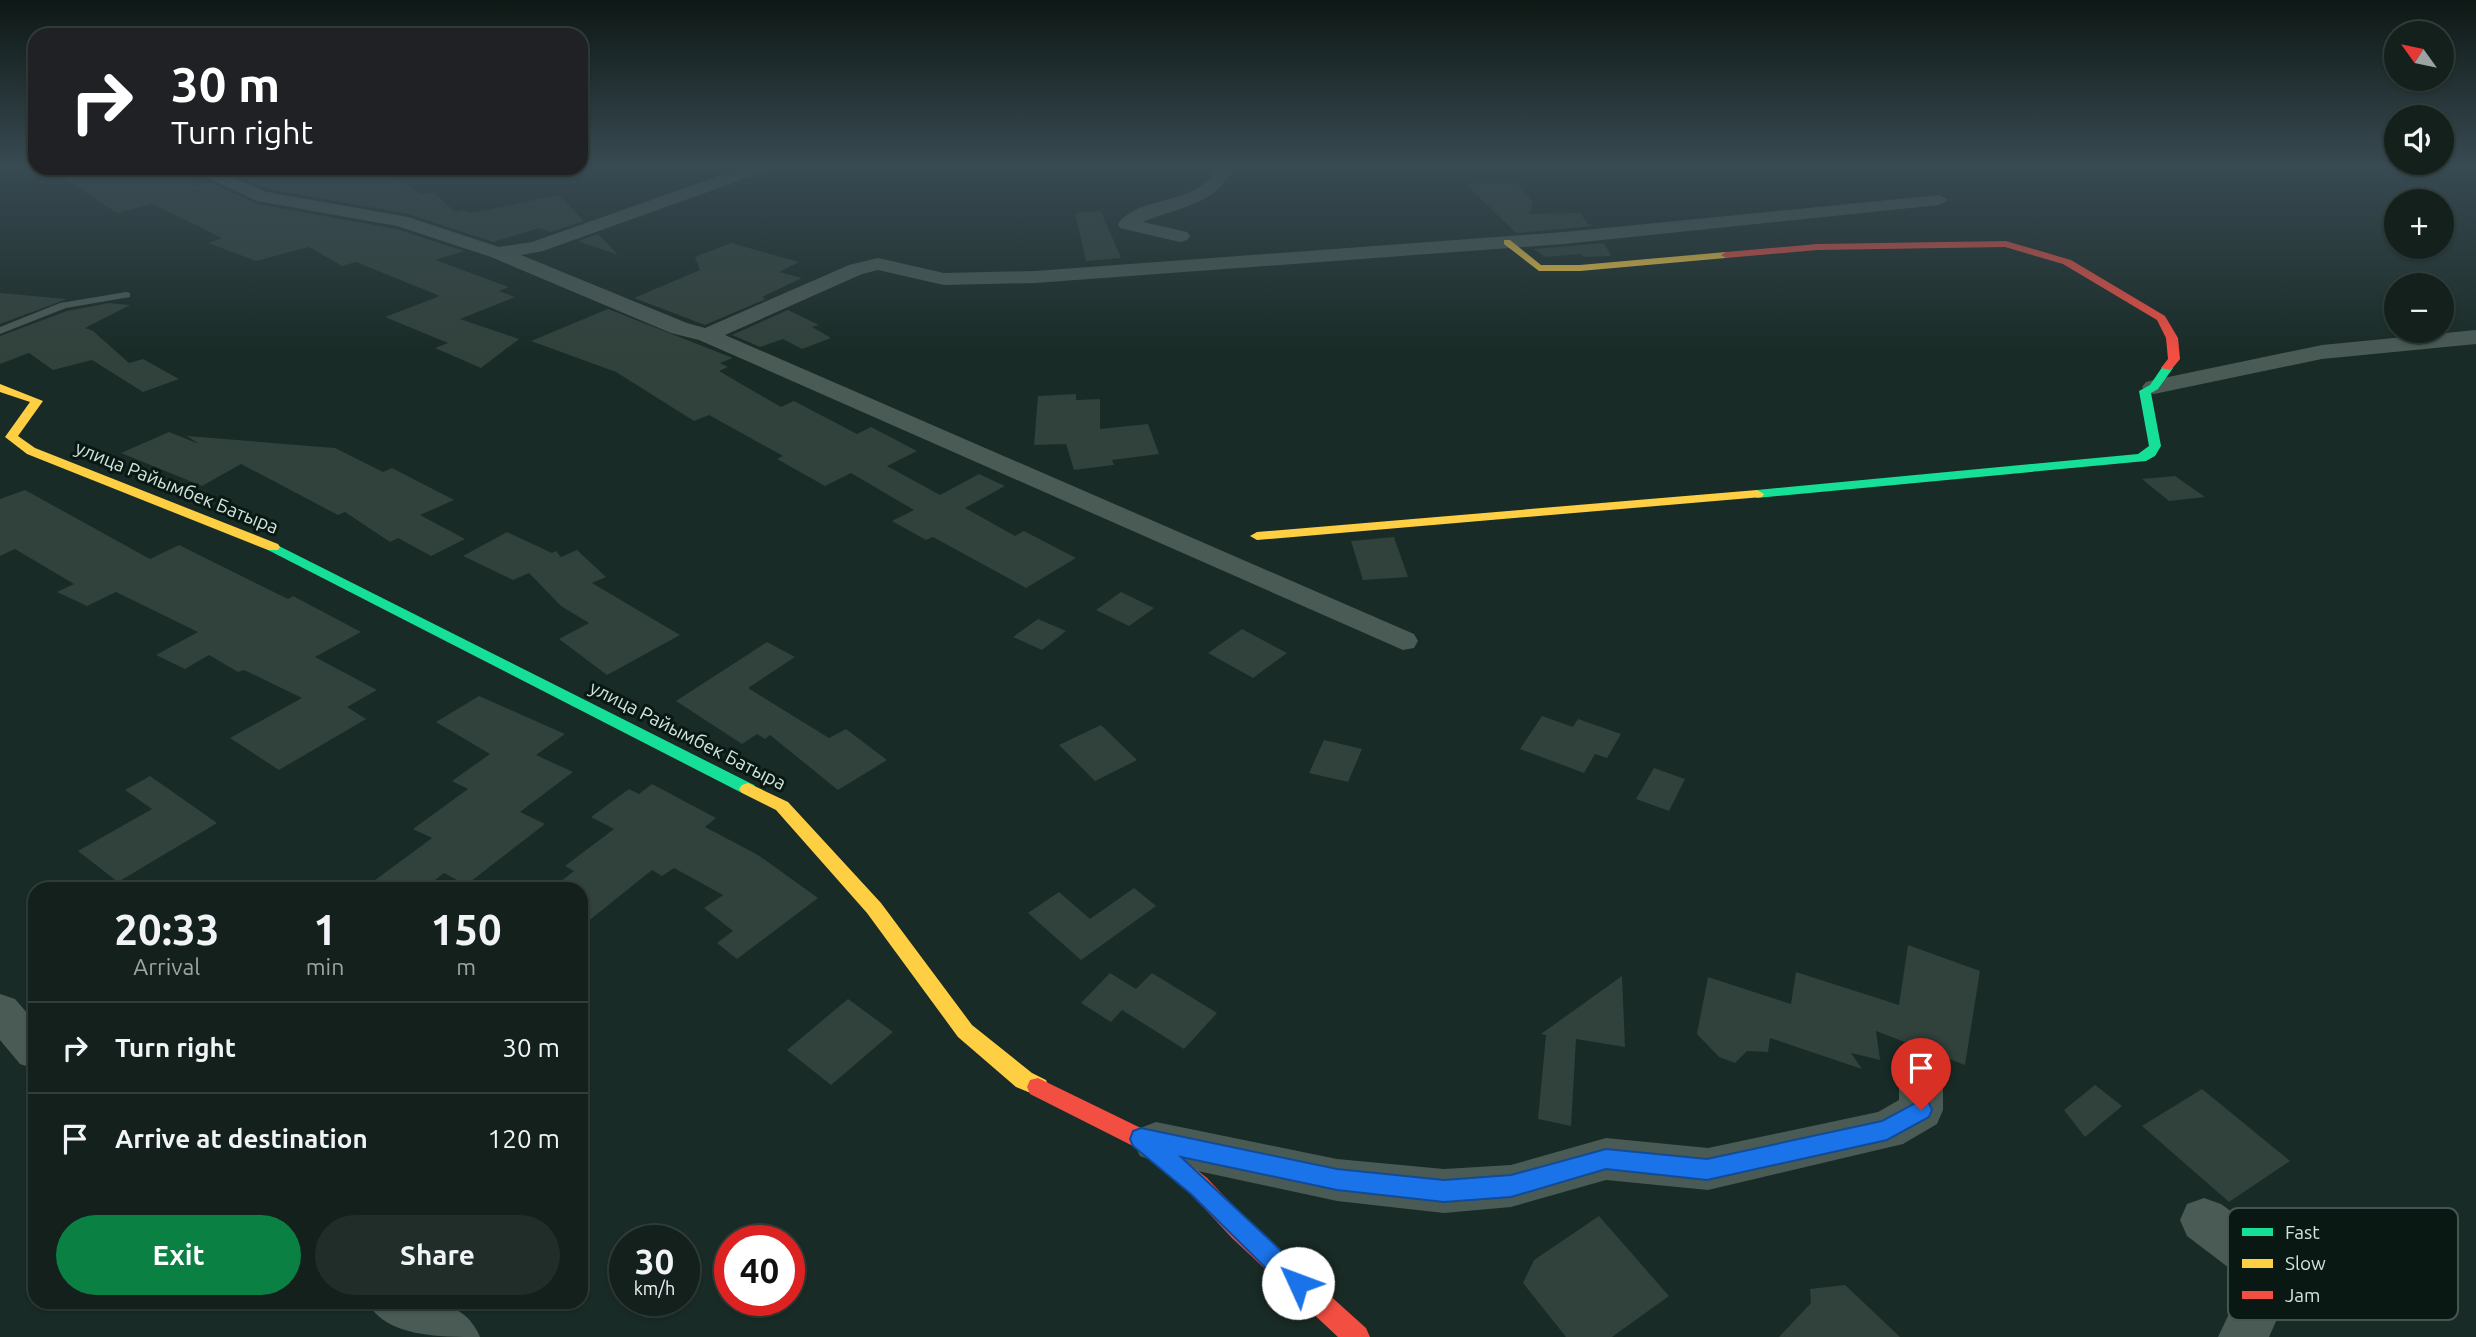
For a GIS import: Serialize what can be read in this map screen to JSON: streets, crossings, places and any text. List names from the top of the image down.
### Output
{
  "streets": {
    "street": ["улица Райымбек Батыра"]
  },
  "legend": ["Fast", "Slow", "Jam"],
  "north": "top left",
  "page": {
    "map_buttons": ["+", "−"],
    "turn": ["30 m", "Turn right"],
    "eta": [
      "20:33",
      "Arrival",
      "1",
      "min",
      "150",
      "m"
    ],
    "list": [
      {
        "name": "Turn right",
        "value": "30 m"
      },
      {
        "name": "Arrive at destination",
        "value": "120 m"
      }
    ],
    "buttons": ["Exit", "Share"],
    "speed": "30 km/h",
    "limit": "40"
  }
}
